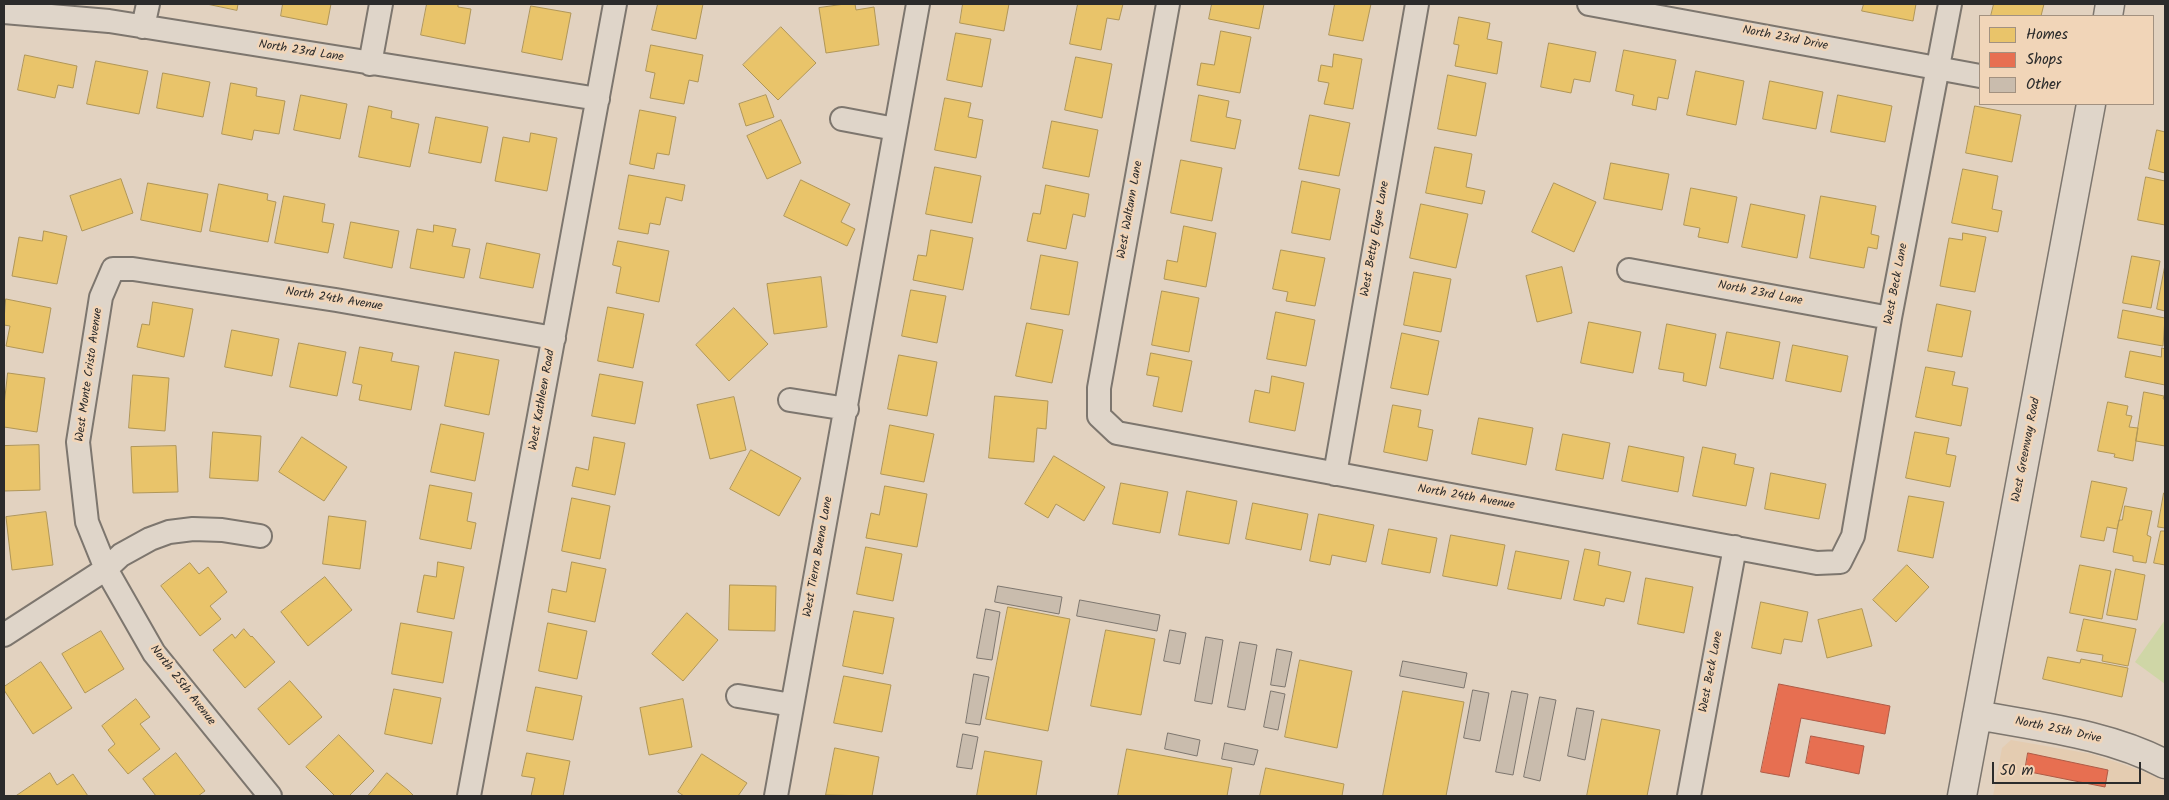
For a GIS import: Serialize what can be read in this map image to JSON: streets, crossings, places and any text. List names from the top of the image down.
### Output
{
  "streets": {
    "main road": ["West Greenway Road", "North 25th Drive"],
    "street": [
      "North 23rd Drive",
      "North 23rd Lane",
      "West Waltann Lane",
      "West Betty Elyse Lane",
      "West Beck Lane",
      "North 24th Avenue",
      "West Monte Cristo Avenue",
      "West Kathleen Road",
      "West Tierra Buena Lane",
      "North 25th Avenue"
    ]
  },
  "crossings": [
    ["North 23rd Drive", "West Beck Lane"],
    ["North 23rd Lane", "West Beck Lane"],
    ["North 23rd Lane", "West Kathleen Road"],
    ["West Waltann Lane", "North 24th Avenue"],
    ["West Betty Elyse Lane", "North 24th Avenue"],
    ["West Beck Lane", "North 24th Avenue"],
    ["North 24th Avenue", "West Monte Cristo Avenue"],
    ["North 24th Avenue", "West Kathleen Road"],
    ["West Monte Cristo Avenue", "North 25th Avenue"],
    ["West Greenway Road", "North 25th Drive"]
  ],
  "legend": ["Homes", "Shops", "Other"],
  "scale_bar": "50 m"
}
